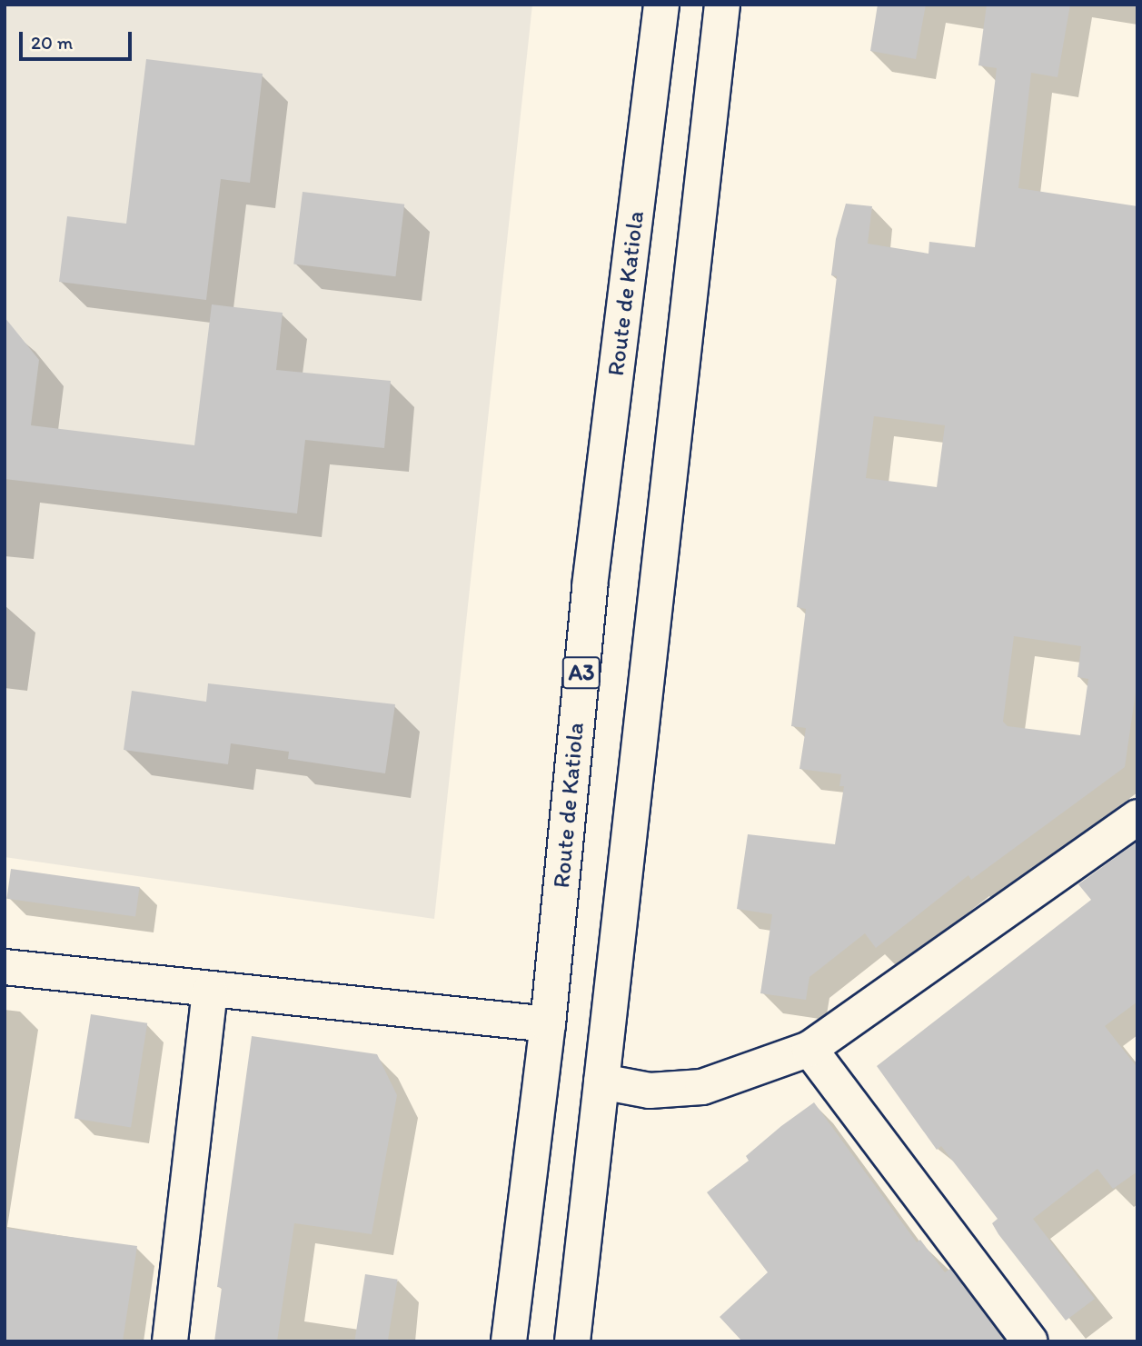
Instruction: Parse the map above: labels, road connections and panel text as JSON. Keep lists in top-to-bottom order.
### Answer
{
  "streets": {
    "main road": ["Route de Katiola", "A3"]
  },
  "scale_bar": "20 m"
}
